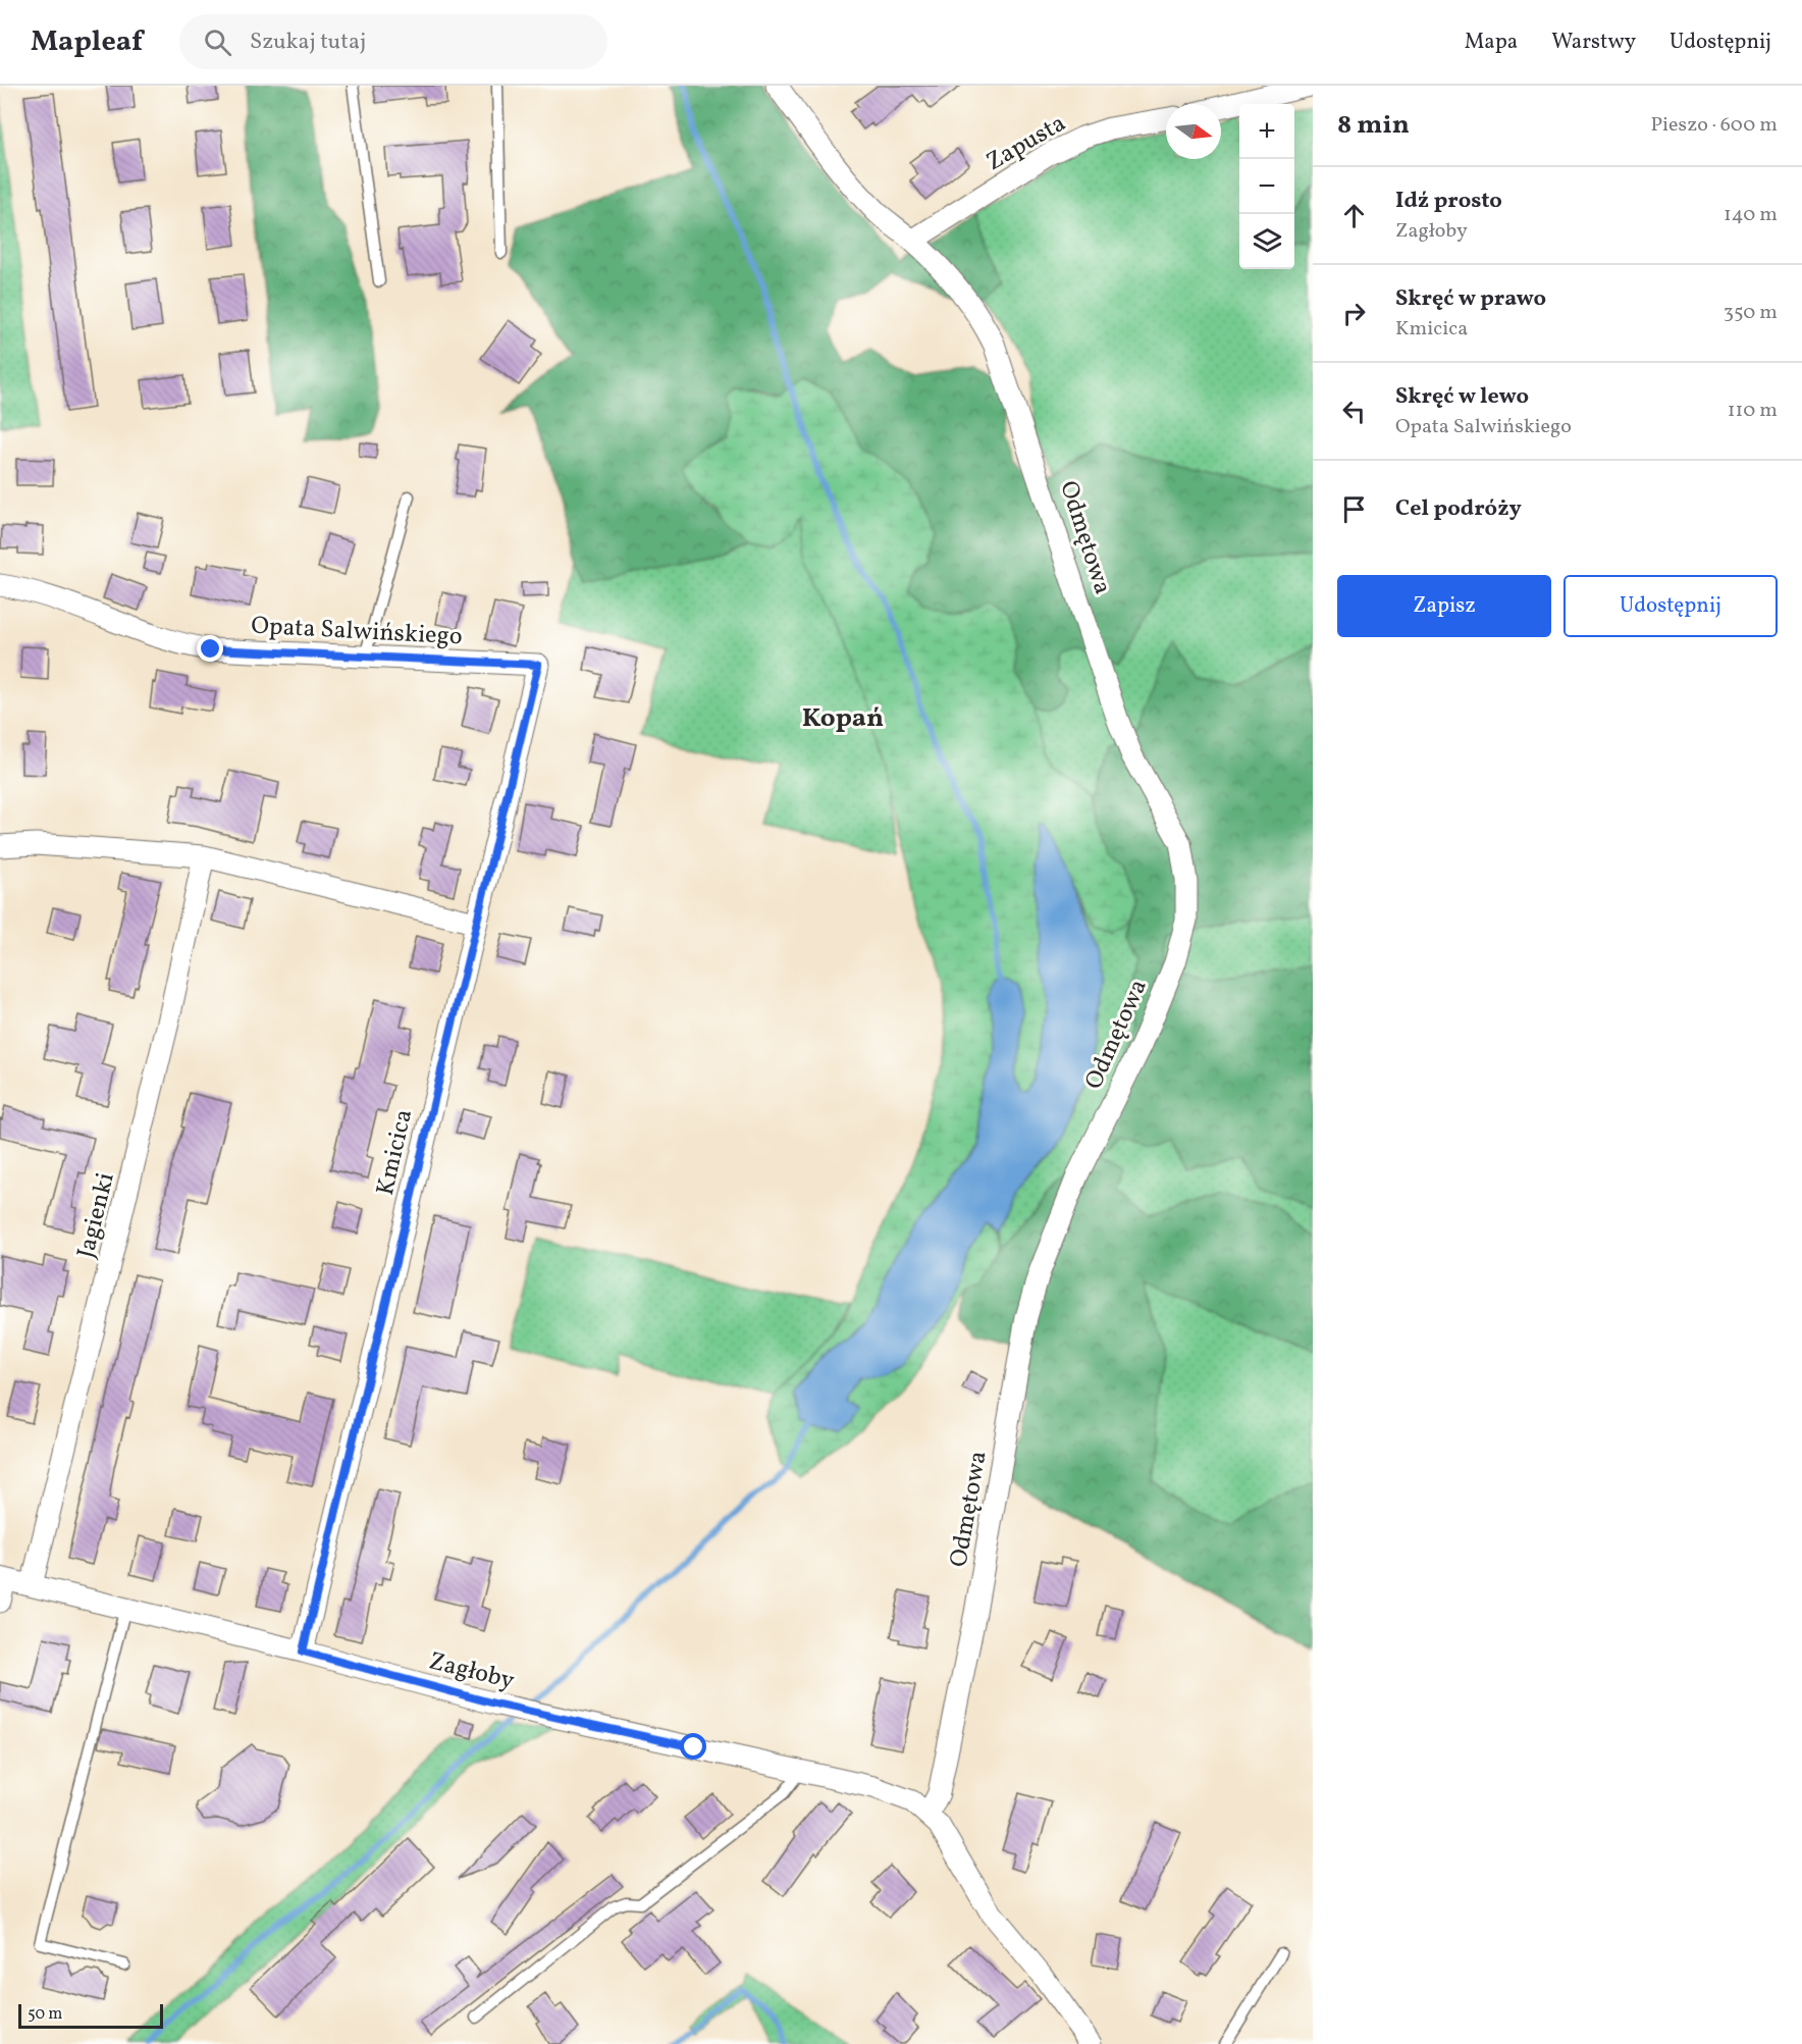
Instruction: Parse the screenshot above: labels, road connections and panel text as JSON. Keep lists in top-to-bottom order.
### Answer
{
  "streets": {
    "street": [
      "Zapusta",
      "Odmętowa",
      "Opata Salwińskiego",
      "Kmicica",
      "Jagienki",
      "Zagłoby"
    ]
  },
  "crossings": [
    ["Zapusta", "Odmętowa"],
    ["Odmętowa", "Zagłoby"],
    ["Opata Salwińskiego", "Kmicica"],
    ["Kmicica", "Zagłoby"],
    ["Jagienki", "Zagłoby"]
  ],
  "districts": ["Kopań"],
  "scale_bar": "50 m",
  "north": "right",
  "page": {
    "header": "Mapleaf",
    "search": "Szukaj tutaj",
    "nav": ["Mapa", "Warstwy", "Udostępnij"],
    "heading": ["8 min", "Pieszo · 600 m"],
    "map_buttons": ["+", "−"],
    "list": [
      ["Idź prosto", "Zagłoby", "140 m"],
      ["Skręć w prawo", "Kmicica", "350 m"],
      ["Skręć w lewo", "Opata Salwińskiego", "110 m"],
      "Cel podróży"
    ],
    "buttons": ["Zapisz", "Udostępnij"],
    "scale": "50 m"
  }
}
